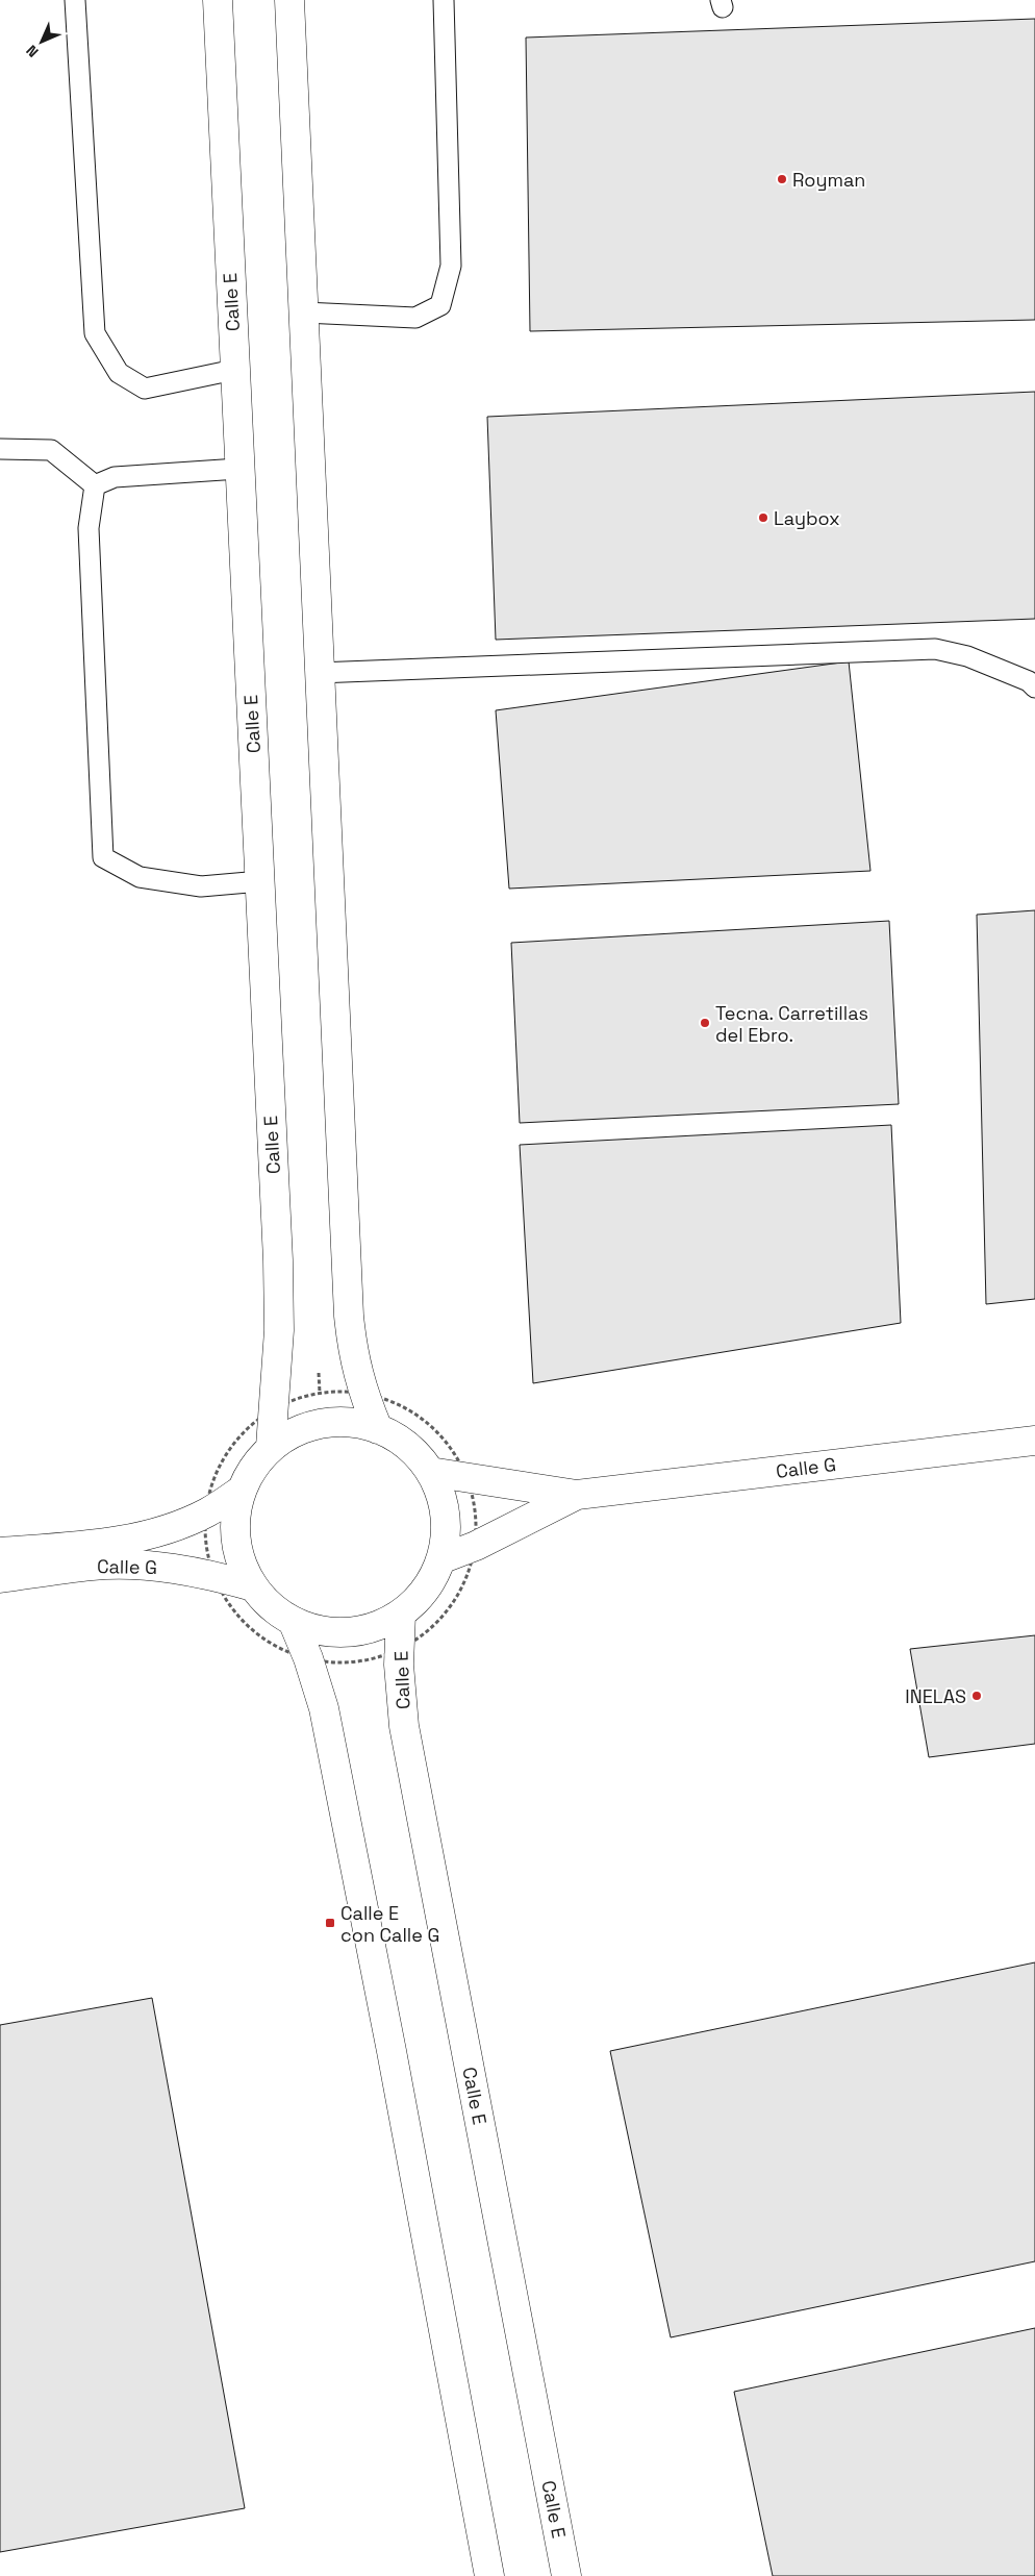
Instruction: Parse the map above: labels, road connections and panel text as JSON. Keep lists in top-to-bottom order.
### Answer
{
  "streets": {
    "street": ["Calle E", "Calle G"]
  },
  "places": {
    "other": [
      "Royman",
      "Laybox",
      "Tecna. Carretillas del Ebro.",
      "INELAS"
    ],
    "transit": ["Calle E con Calle G"]
  },
  "north": "bottom left"
}
